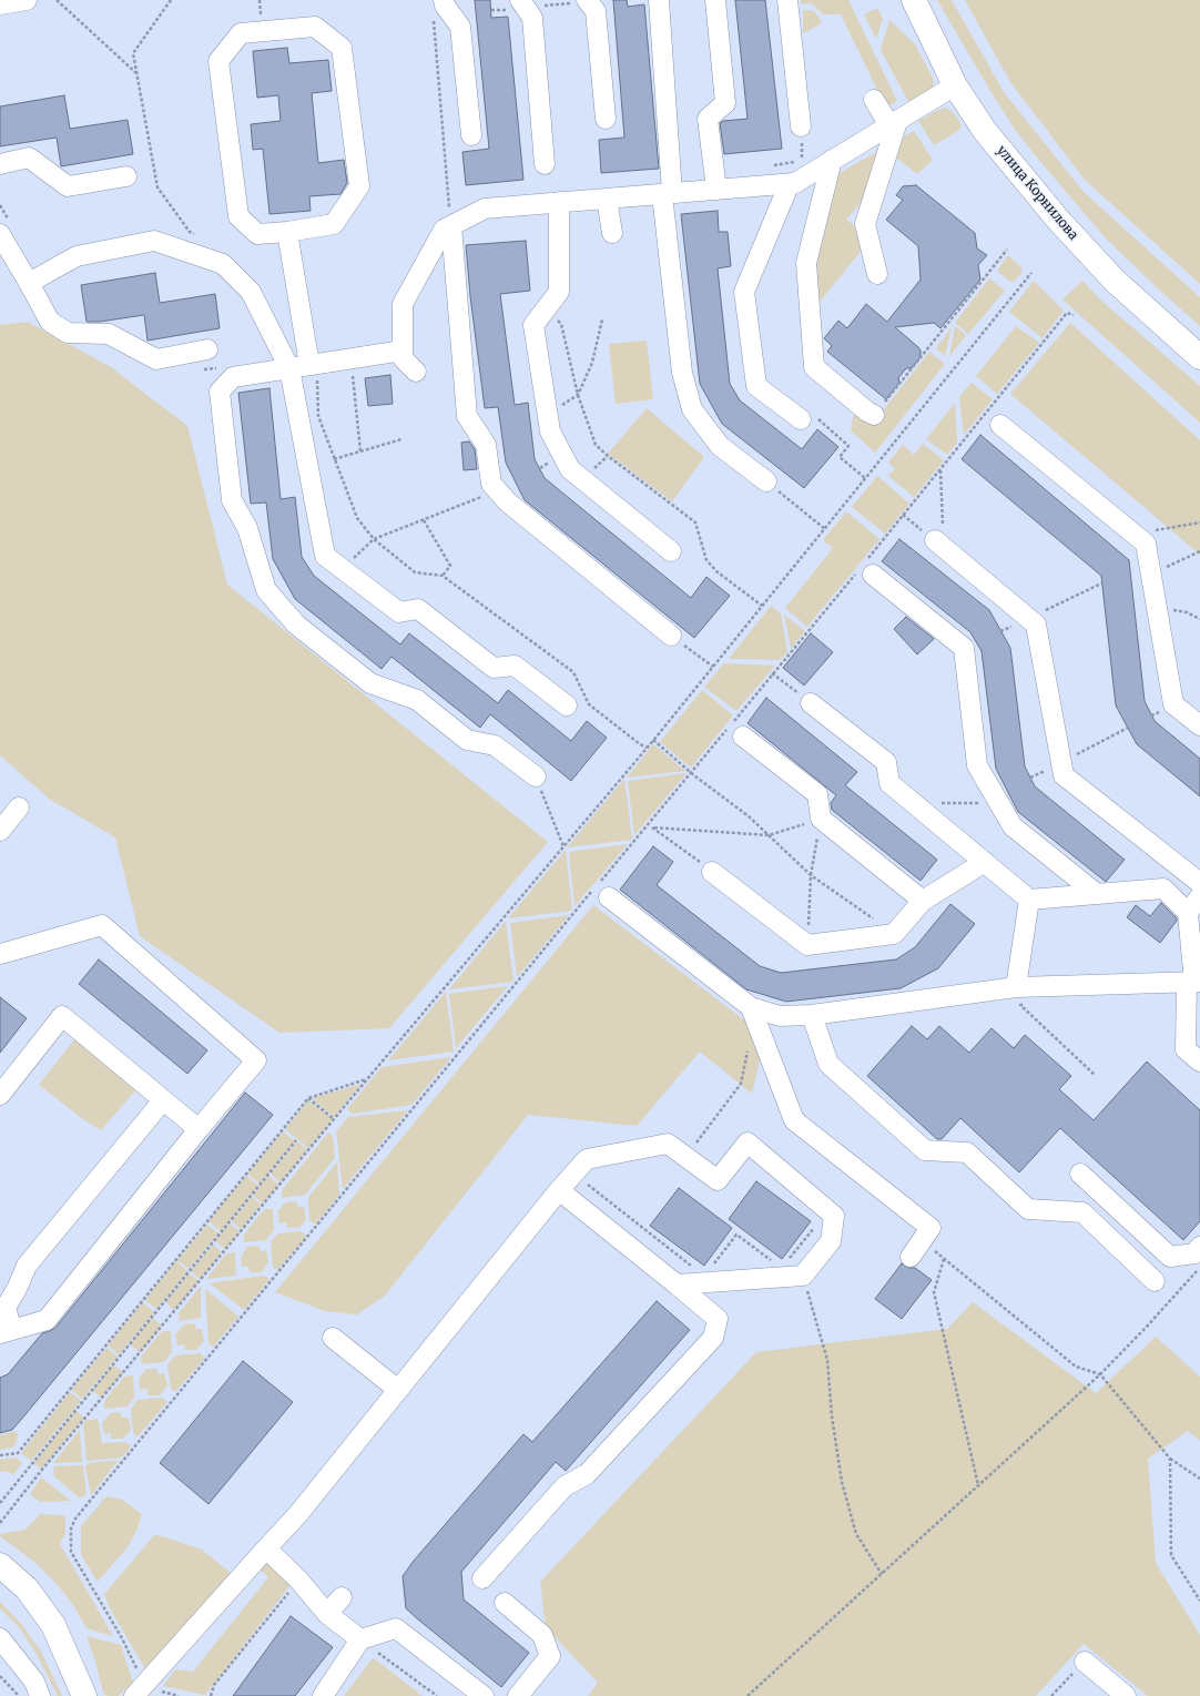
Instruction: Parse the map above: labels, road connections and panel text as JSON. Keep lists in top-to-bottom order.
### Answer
{
  "streets": {
    "main road": ["улица Корнилова"]
  }
}
